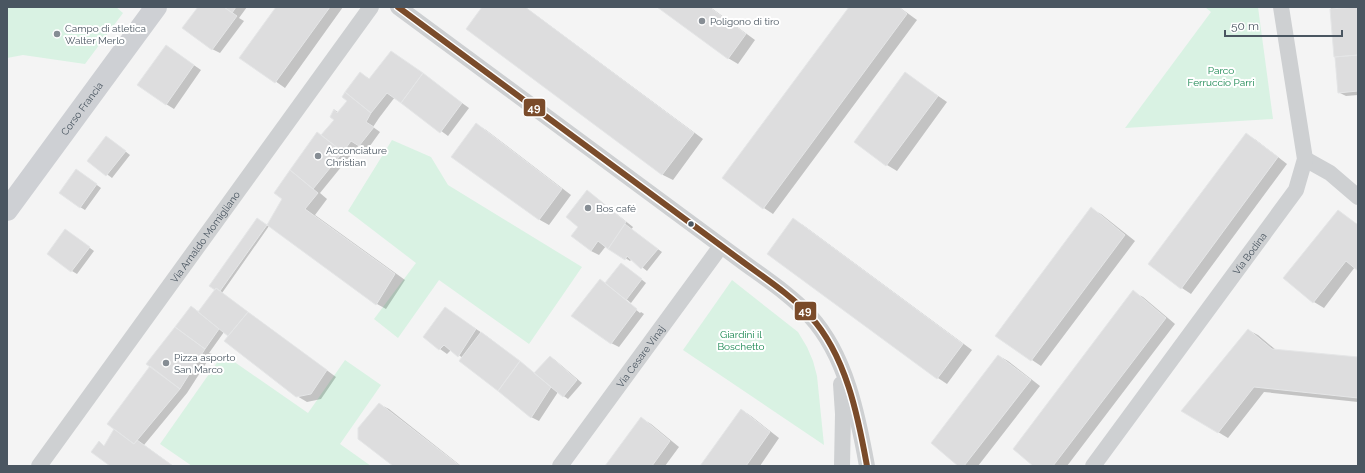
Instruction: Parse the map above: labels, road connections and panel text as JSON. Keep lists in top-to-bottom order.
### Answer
{
  "streets": {
    "main road": ["Corso Francia"],
    "street": ["Via Arnaldo Momigliano", "Via Bodina", "Via Cesare Vinaj"]
  },
  "parks": ["Parco Ferruccio Parri", "Giardini il Boschetto"],
  "places": [
    "Poligono di tiro",
    "Campo di atletica Walter Merlo",
    "Acconciature Christian",
    "Bos café",
    "Pizza asporto San Marco"
  ],
  "lines": ["transit line 49"],
  "scale_bar": "50 m"
}
